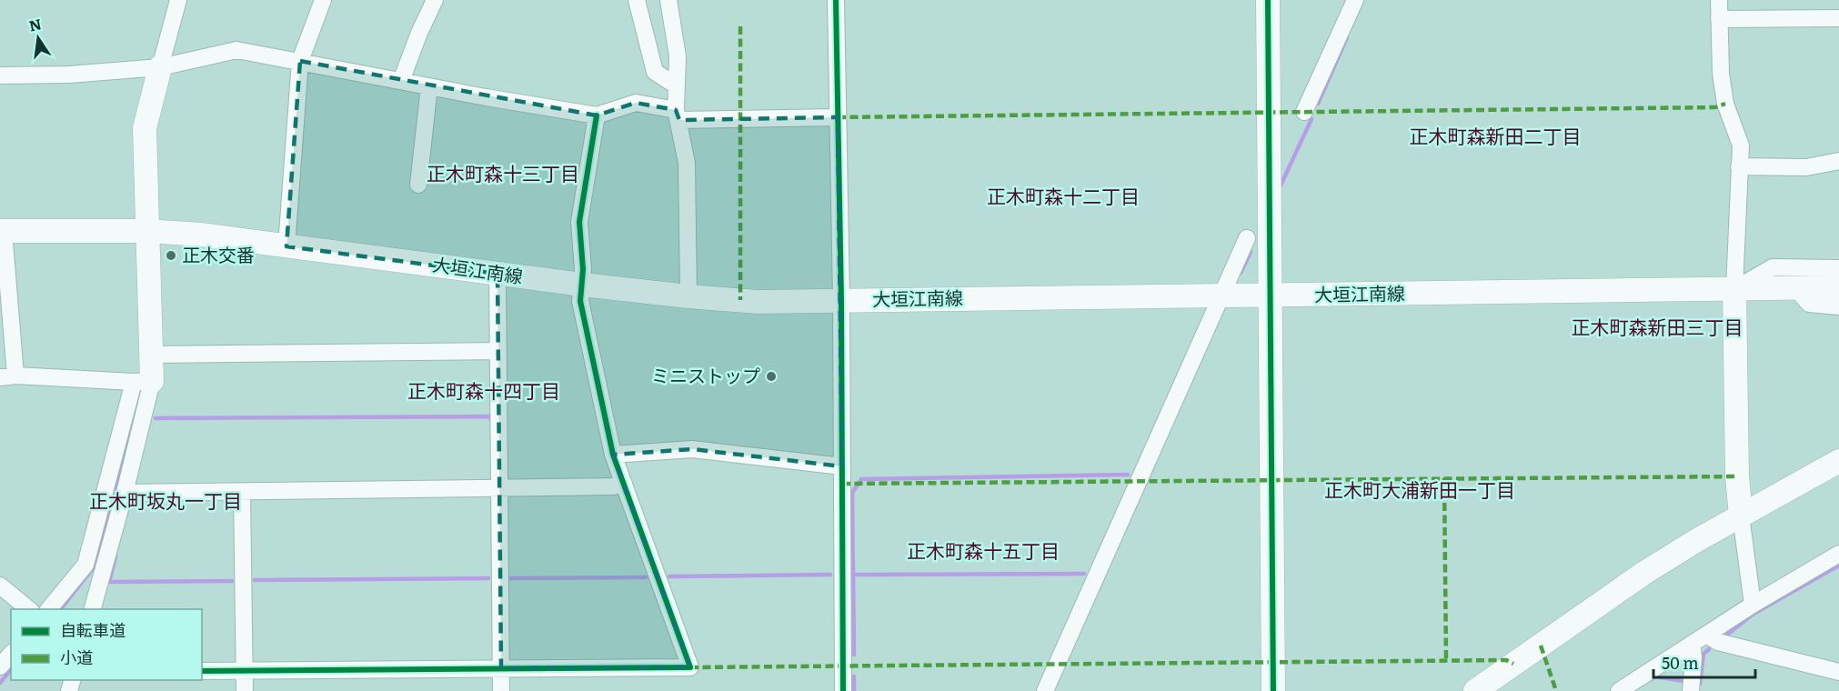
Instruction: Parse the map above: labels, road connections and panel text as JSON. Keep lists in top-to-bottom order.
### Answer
{
  "streets": {
    "main road": ["大垣江南線"]
  },
  "districts": [
    "正木町森新田二丁目",
    "正木町森十三丁目",
    "正木町森十二丁目",
    "正木町森新田三丁目",
    "正木町森十四丁目",
    "正木町大浦新田一丁目",
    "正木町坂丸一丁目",
    "正木町森十五丁目"
  ],
  "places": ["正木交番", "ミニストップ"],
  "legend": ["自転車道", "小道"],
  "scale_bar": "50 m",
  "north": "top"
}
